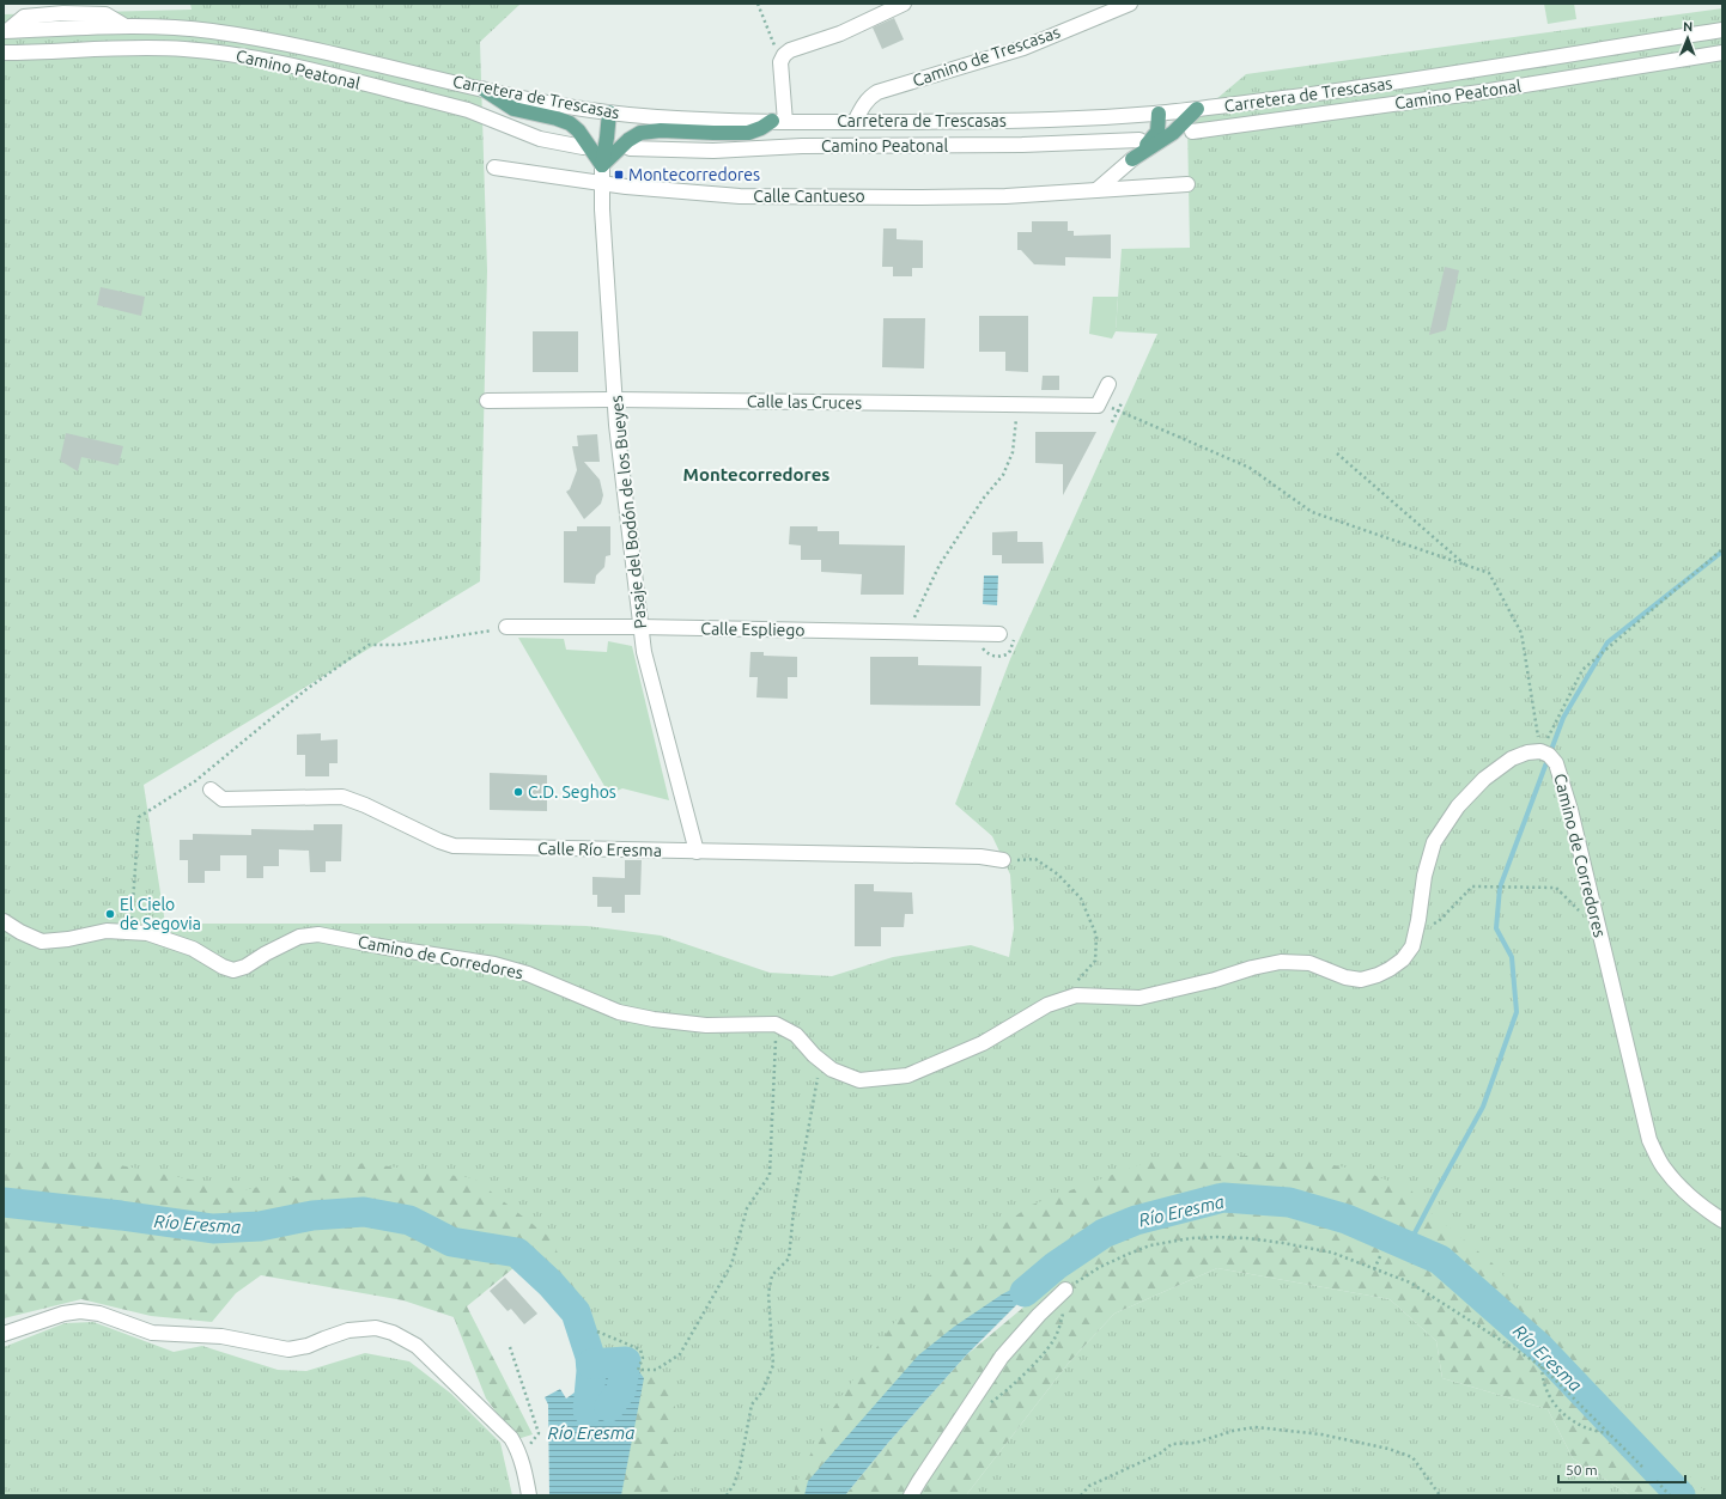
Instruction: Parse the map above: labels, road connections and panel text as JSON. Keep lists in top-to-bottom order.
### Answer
{
  "streets": {
    "street": [
      "Camino de Trescasas",
      "Camino Peatonal",
      "Carretera de Trescasas",
      "Calle Cantueso",
      "Calle las Cruces",
      "Pasaje del Bodón de los Bueyes",
      "Calle Espliego",
      "Calle Río Eresma",
      "Camino de Corredores"
    ]
  },
  "crossings": [
    ["Camino de Trescasas", "Carretera de Trescasas"],
    ["Calle Cantueso", "Pasaje del Bodón de los Bueyes"],
    ["Calle las Cruces", "Pasaje del Bodón de los Bueyes"],
    ["Pasaje del Bodón de los Bueyes", "Calle Espliego"],
    ["Pasaje del Bodón de los Bueyes", "Calle Río Eresma"]
  ],
  "districts": ["Montecorredores"],
  "water": ["Río Eresma"],
  "places": {
    "transit": ["Montecorredores"],
    "other": ["C.D. Seghos", "El Cielo de Segovia"]
  },
  "scale_bar": "50 m",
  "north": "top"
}
